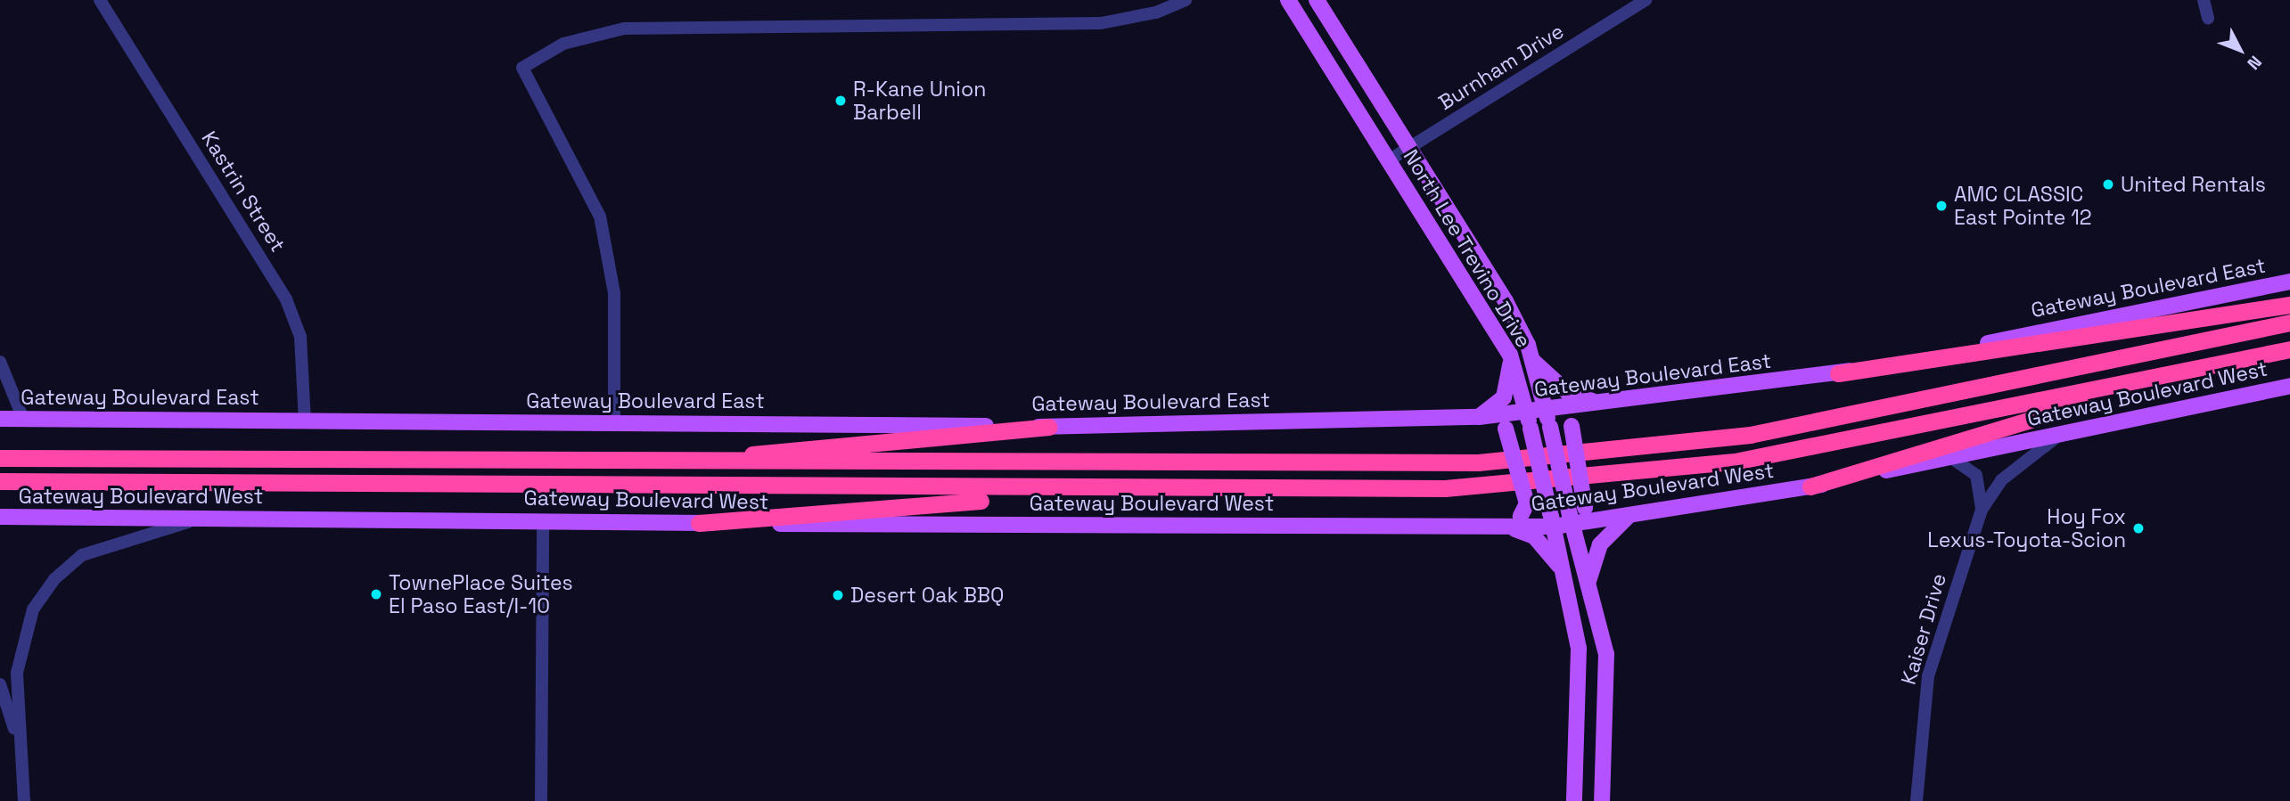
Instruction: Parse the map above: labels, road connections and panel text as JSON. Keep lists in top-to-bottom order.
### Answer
{
  "streets": {
    "main road": ["North Lee Trevino Drive", "Gateway Boulevard East", "Gateway Boulevard West"],
    "street": ["Burnham Drive", "Kastrin Street", "Kaiser Drive"]
  },
  "crossings": [
    ["Burnham Drive", "North Lee Trevino Drive"],
    ["Kastrin Street", "Gateway Boulevard East"],
    ["North Lee Trevino Drive", "Gateway Boulevard East"],
    ["North Lee Trevino Drive", "Gateway Boulevard West"],
    ["Gateway Boulevard West", "Kaiser Drive"]
  ],
  "places": [
    "R-Kane Union Barbell",
    "United Rentals",
    "AMC CLASSIC East Pointe 12",
    "Hoy Fox Lexus-Toyota-Scion",
    "TownePlace Suites El Paso East/I-10",
    "Desert Oak BBQ"
  ],
  "north": "bottom right"
}
